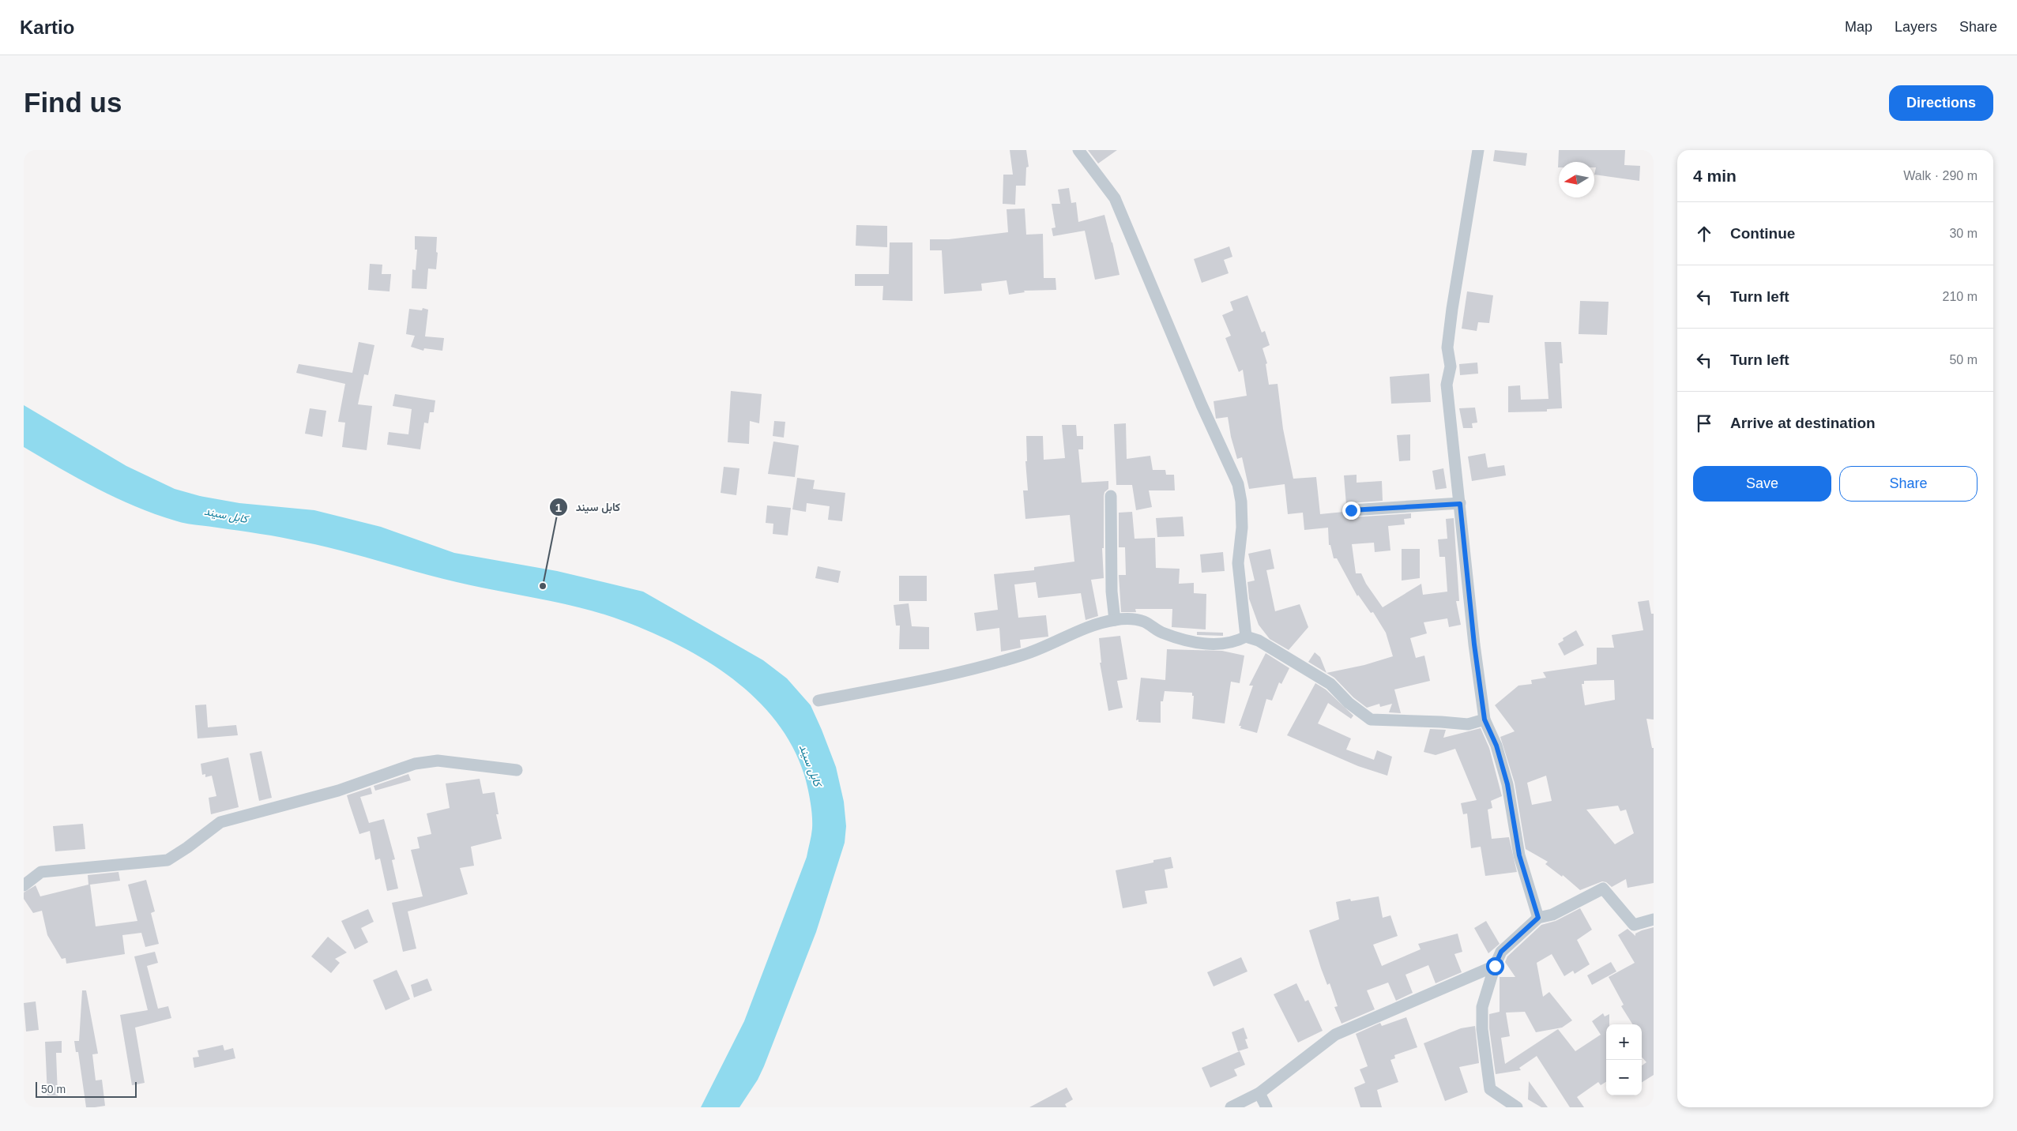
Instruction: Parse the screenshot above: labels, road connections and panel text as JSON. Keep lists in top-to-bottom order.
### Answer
{
  "water": ["کابل سيند"],
  "places": ["کابل سيند"],
  "scale_bar": "50 m",
  "north": "left",
  "page": {
    "header": "Kartio",
    "nav": ["Map", "Layers", "Share"],
    "buttons": [
      "Directions",
      ["Save", "Share"]
    ],
    "title": "Find us",
    "heading": ["4 min", "Walk · 290 m"],
    "list": [
      ["Continue", "30 m"],
      ["Turn left", "210 m"],
      ["Turn left", "50 m"],
      "Arrive at destination"
    ],
    "map_buttons": ["+", "−"],
    "scale": "50 m"
  }
}
